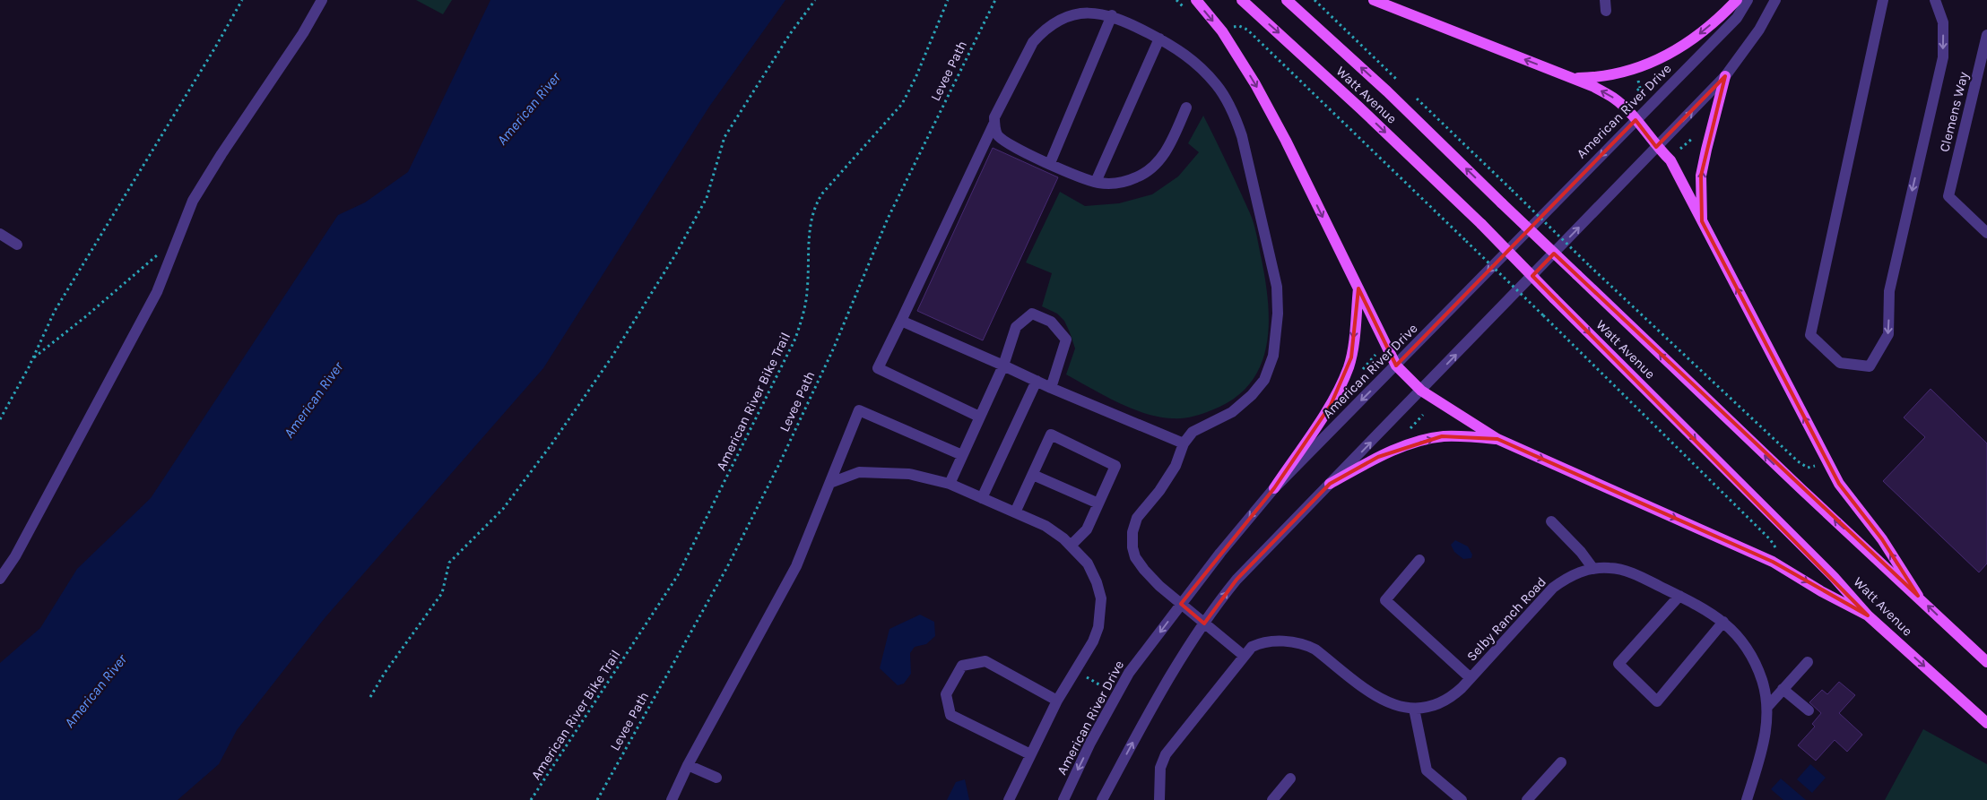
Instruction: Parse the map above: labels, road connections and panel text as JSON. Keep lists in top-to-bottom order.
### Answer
{
  "streets": {
    "main road": ["Watt Avenue"],
    "street": ["American River Drive", "Clemens Way", "Selby Ranch Road"],
    "path": ["Levee Path", "American River Bike Trail"]
  },
  "water": ["American River"]
}
